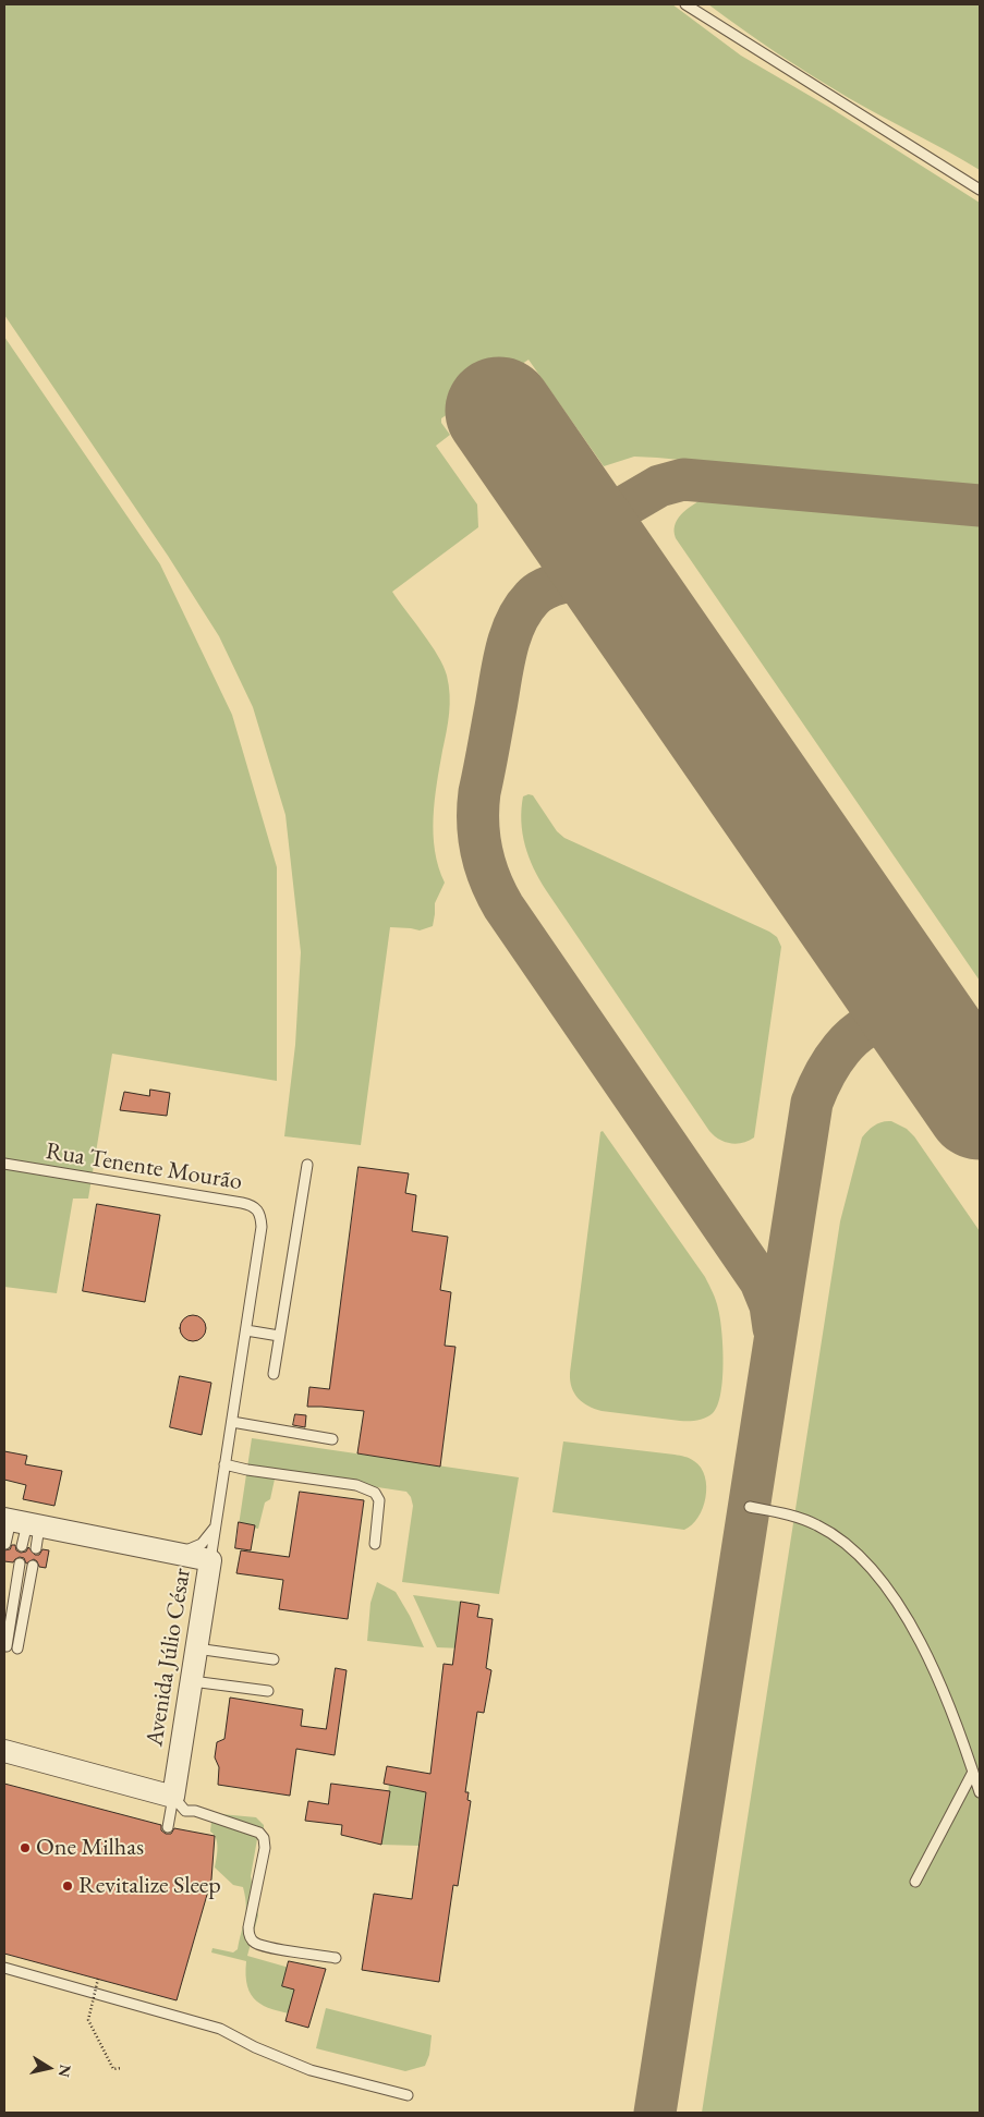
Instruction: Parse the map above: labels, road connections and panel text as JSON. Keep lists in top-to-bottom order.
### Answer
{
  "streets": {
    "street": ["Avenida Júlio César"],
    "lane": ["Rua Tenente Mourão"]
  },
  "places": ["One Milhas", "Revitalize Sleep"],
  "north": "right"
}
